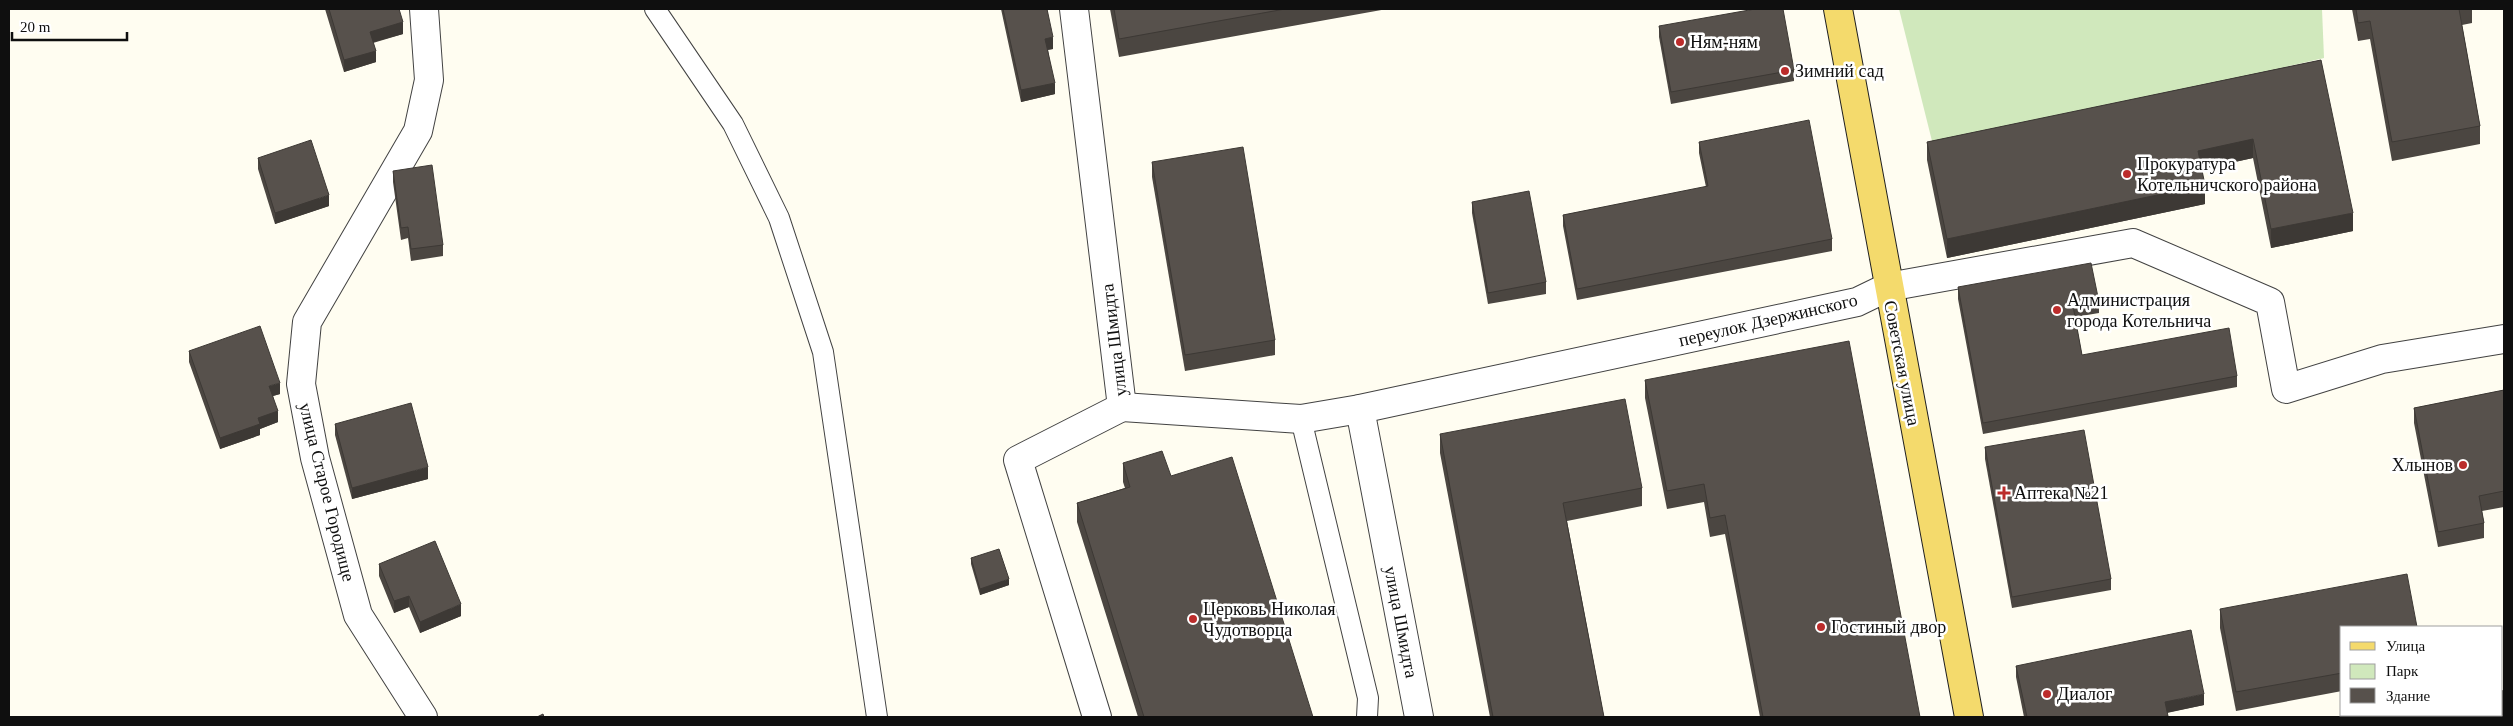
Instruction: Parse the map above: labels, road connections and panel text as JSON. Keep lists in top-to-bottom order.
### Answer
{
  "streets": {
    "main road": ["Советская улица"],
    "street": ["переулок Дзержинского", "улица Шмидта", "улица Старое Городище"]
  },
  "crossings": [
    ["переулок Дзержинского", "улица Шмидта"],
    ["переулок Дзержинского", "Советская улица"]
  ],
  "places": {
    "other": [
      "Ням-ням",
      "Зимний сад",
      "Прокуратура Котельничского района",
      "Администрация города Котельнича",
      "Хлынов",
      "Церковь Николая Чудотворца",
      "Гостиный двор",
      "Диалог"
    ],
    "health": ["Аптека №21"]
  },
  "legend": ["Улица", "Парк", "Здание"],
  "scale_bar": "20 m"
}
